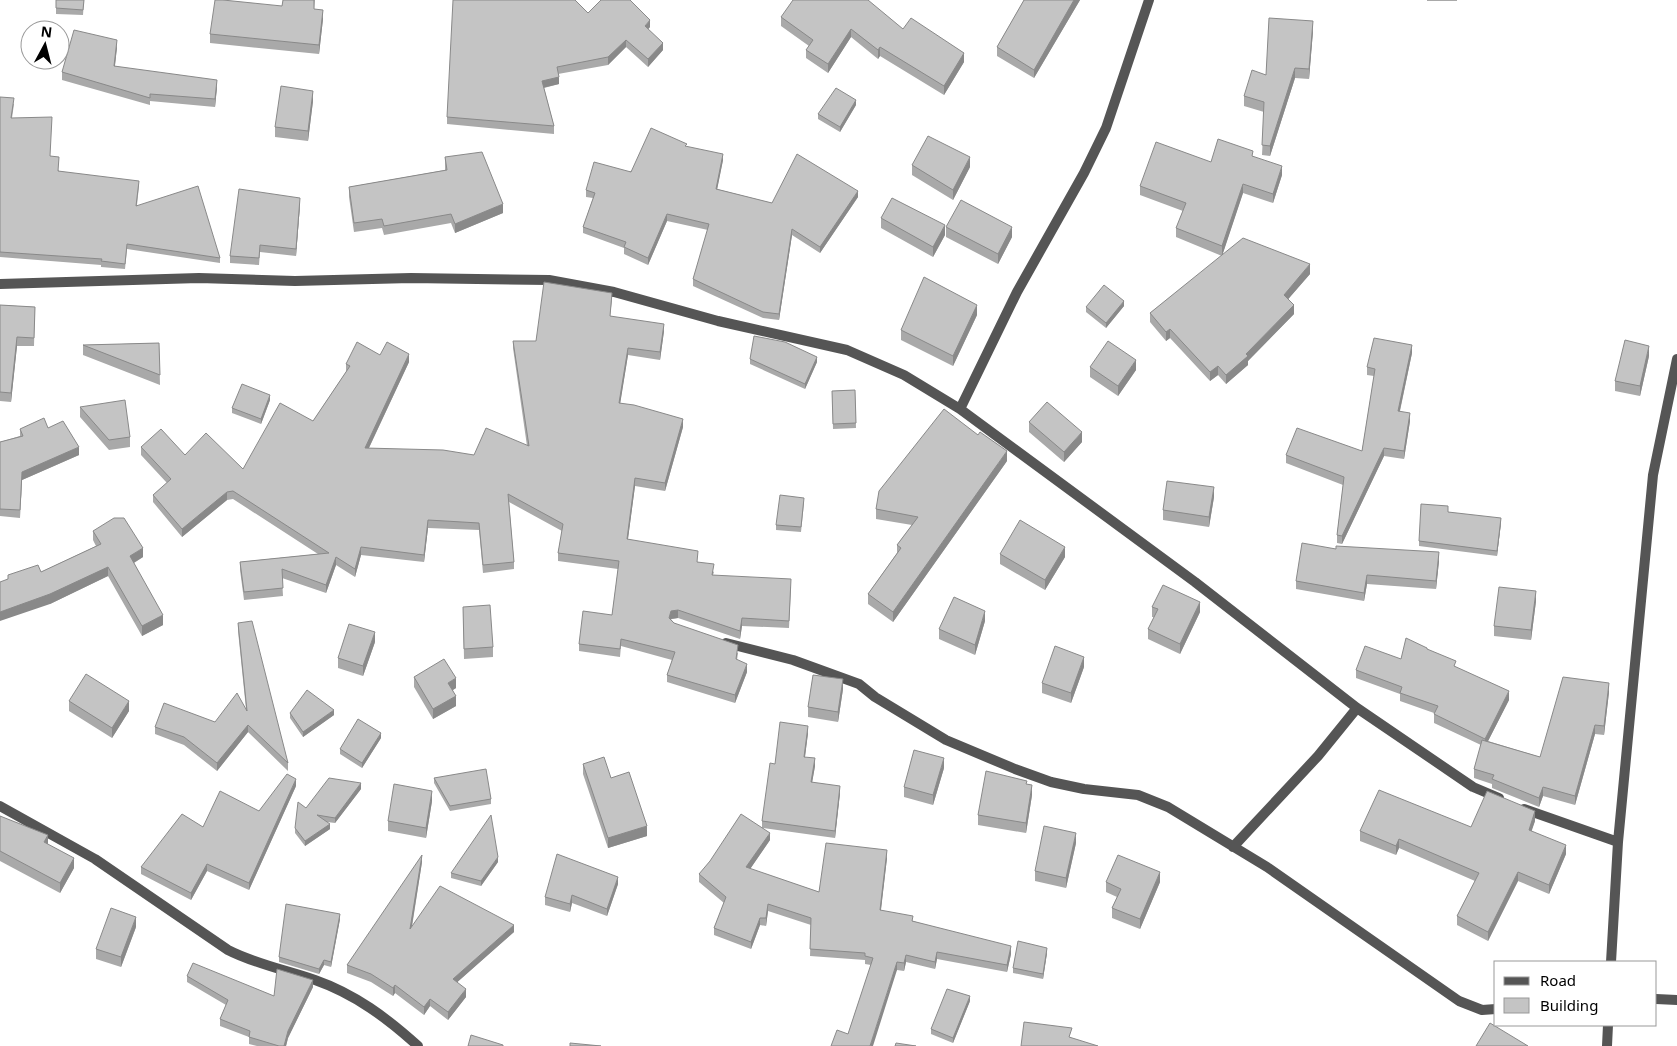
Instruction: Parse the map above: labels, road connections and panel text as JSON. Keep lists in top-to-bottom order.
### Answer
{
  "legend": ["Road", "Building"],
  "north": "top"
}
